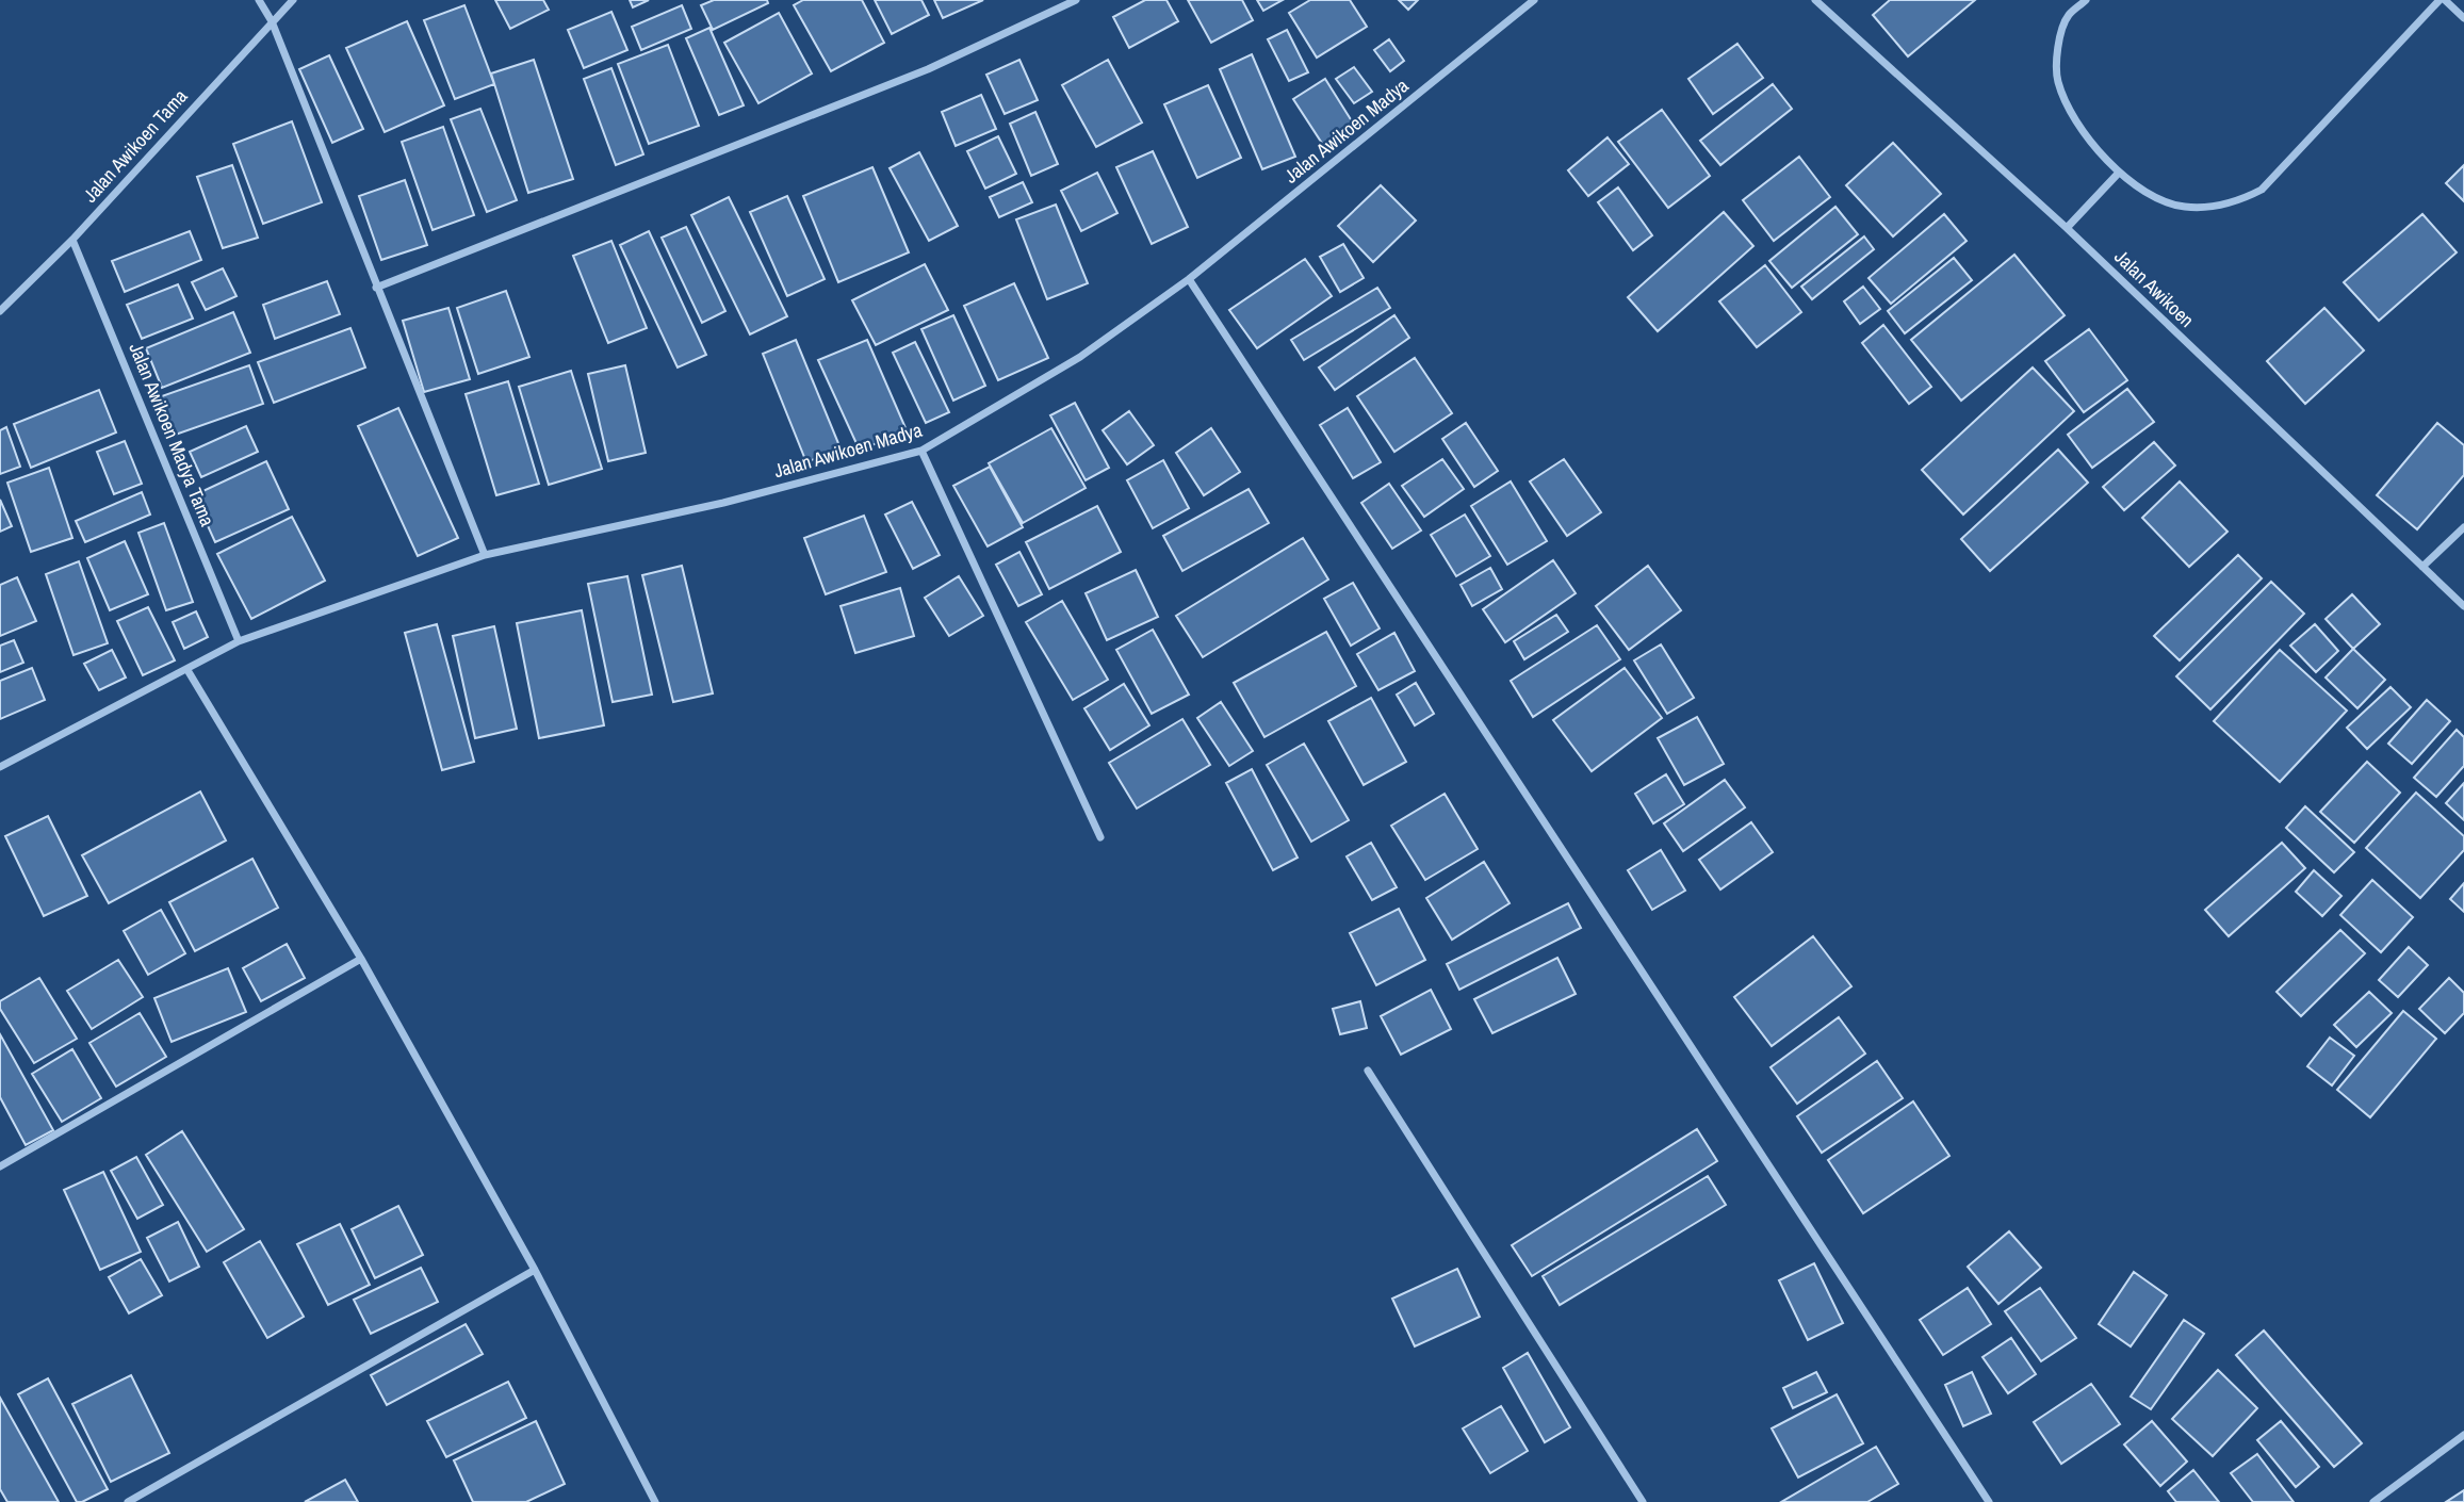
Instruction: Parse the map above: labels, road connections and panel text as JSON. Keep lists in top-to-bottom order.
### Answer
{
  "streets": {
    "street": [
      "Jalan Awikoen Madya",
      "Jalan Awikoen Tama",
      "Jalan Awikoen",
      "Jalan Awikoen Madya Tama"
    ]
  },
  "crossings": [
    ["Jalan Awikoen Madya", "Jalan Awikoen Madya Tama"],
    ["Jalan Awikoen Tama", "Jalan Awikoen Madya Tama"]
  ]
}
